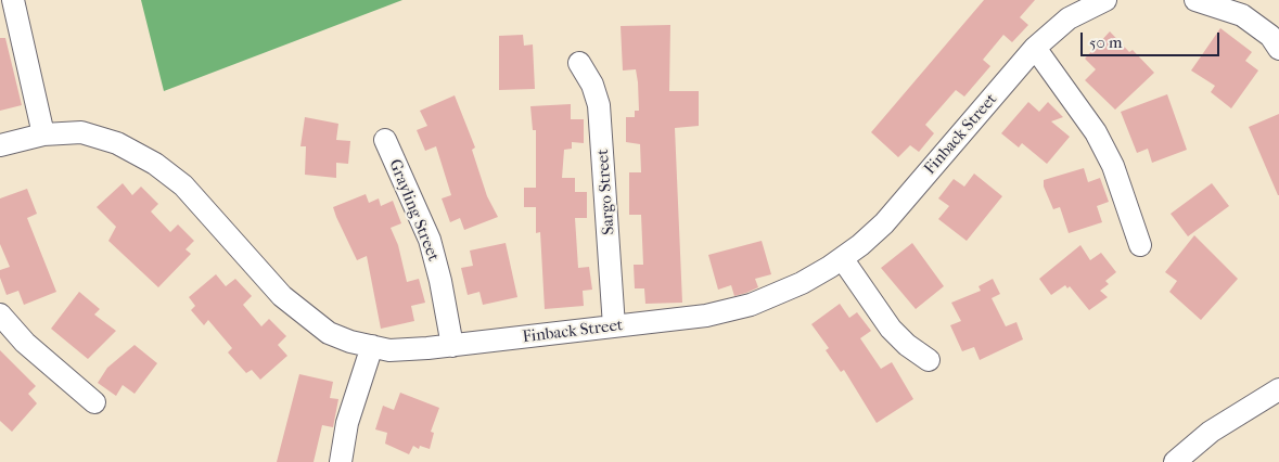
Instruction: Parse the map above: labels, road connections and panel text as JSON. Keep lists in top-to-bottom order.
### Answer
{
  "streets": {
    "street": ["Finback Street", "Sargo Street", "Grayling Street"]
  },
  "crossings": [
    ["Finback Street", "Sargo Street"],
    ["Finback Street", "Grayling Street"]
  ],
  "scale_bar": "50 m"
}
